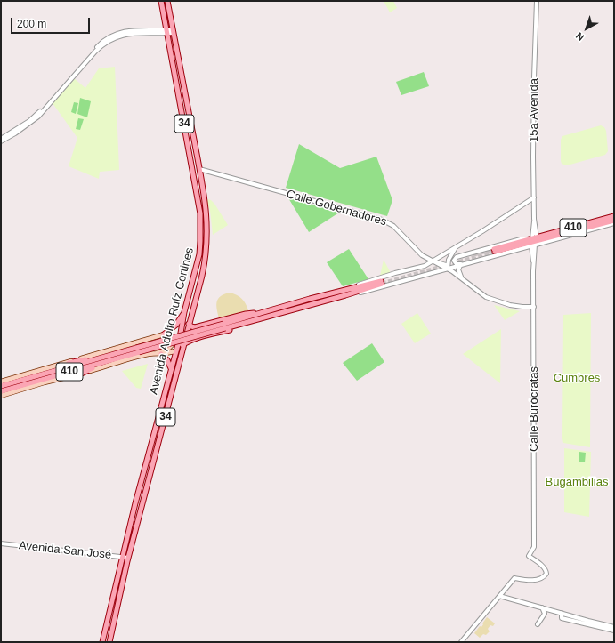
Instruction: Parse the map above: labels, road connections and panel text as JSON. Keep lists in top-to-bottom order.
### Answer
{
  "streets": {
    "main road": ["34", "410", "Avenida Adolfo Ruíz Cortines"],
    "street": [
      "15a Avenida",
      "Calle Gobernadores",
      "Calle Burócratas",
      "Avenida San José"
    ]
  },
  "crossings": [
    ["15a Avenida", "410"],
    ["15a Avenida", "Calle Burócratas"],
    ["Calle Gobernadores", "Avenida Adolfo Ruíz Cortines"],
    ["Calle Gobernadores", "Calle Burócratas"],
    ["410", "Calle Burócratas"],
    ["Avenida Adolfo Ruíz Cortines", "Avenida San José"]
  ],
  "parks": ["Cumbres", "Bugambilias"],
  "scale_bar": "200 m",
  "north": "bottom left"
}
